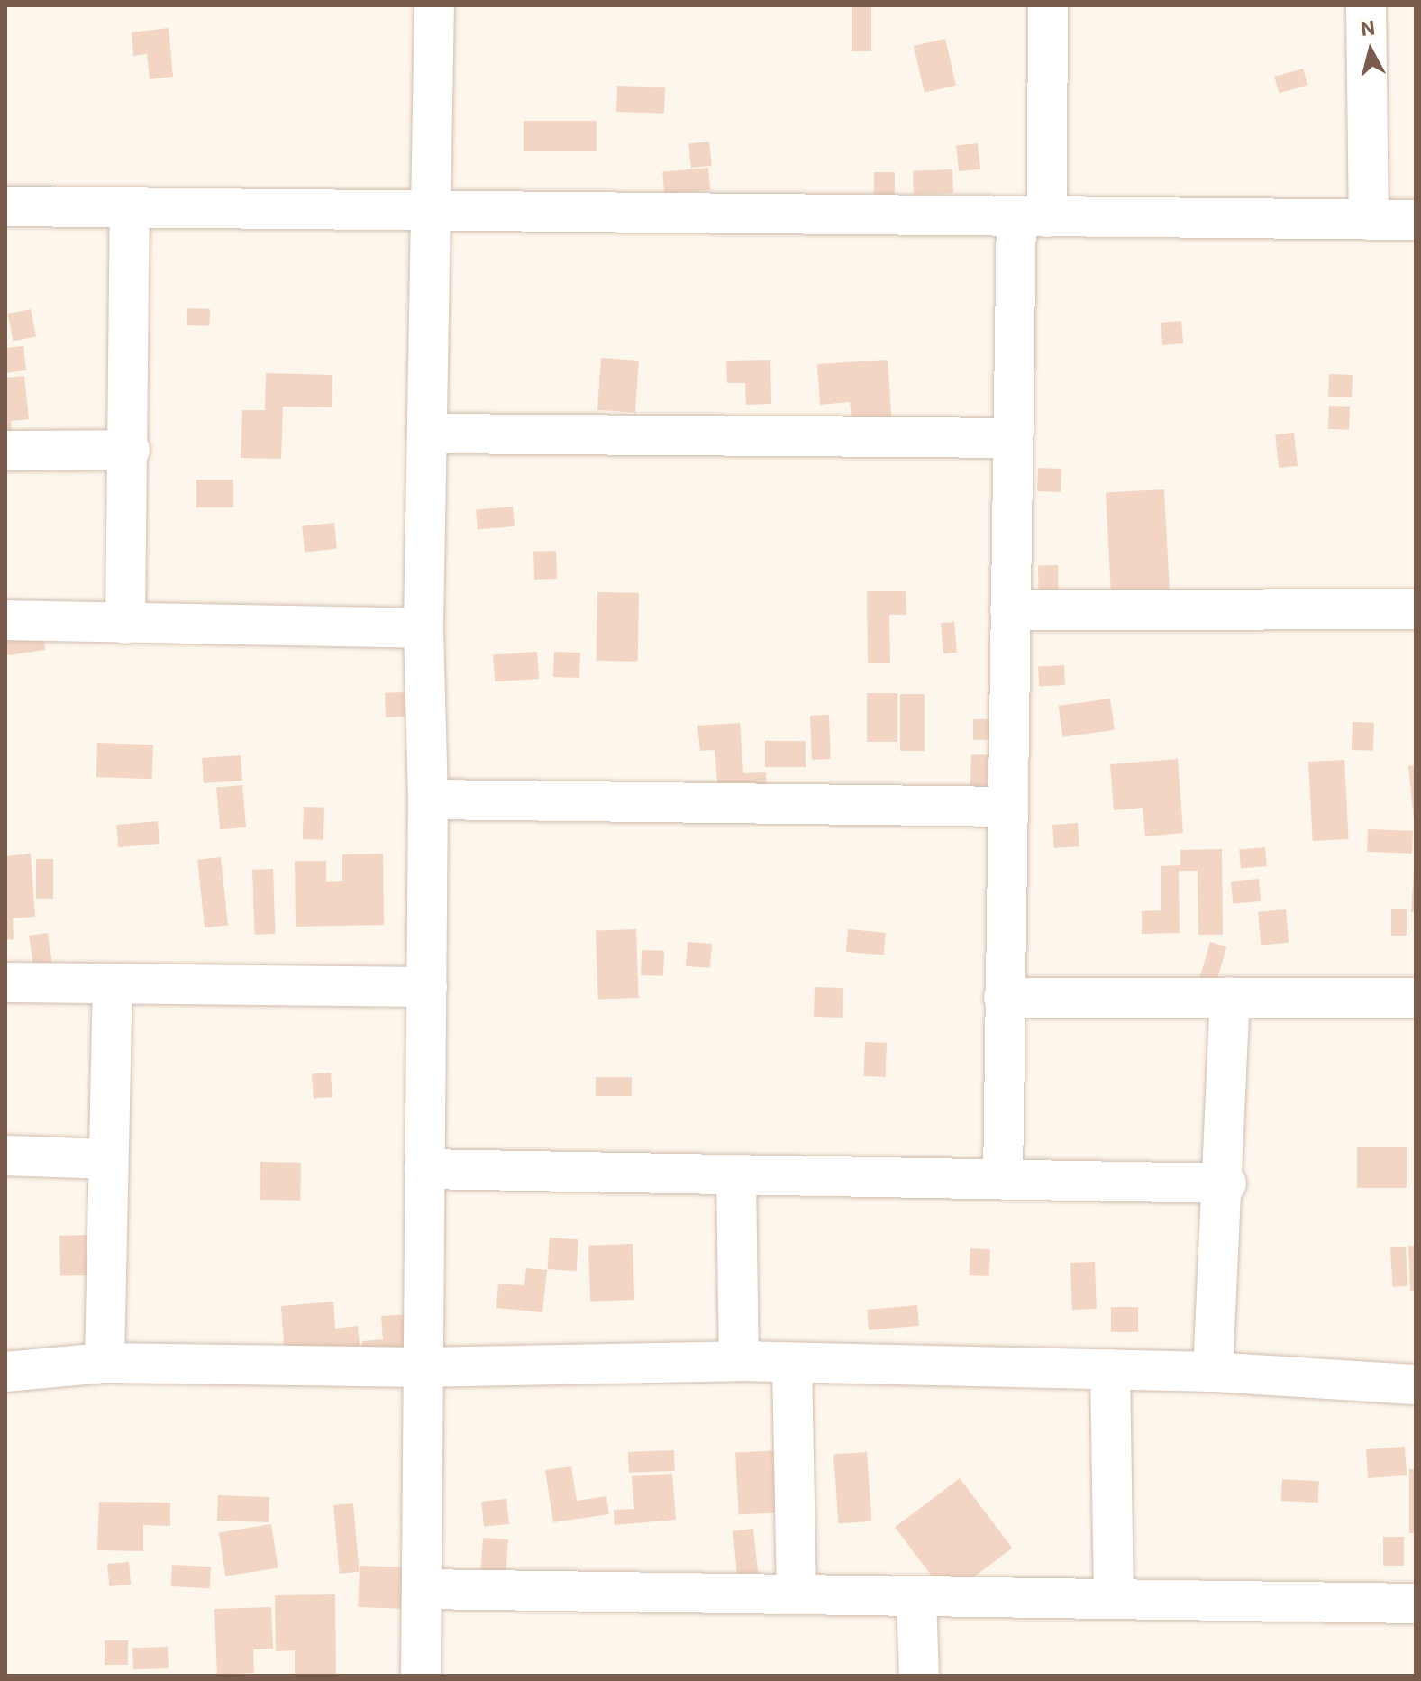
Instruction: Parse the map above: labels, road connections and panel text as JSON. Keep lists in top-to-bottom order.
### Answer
{
  "north": "top"
}
